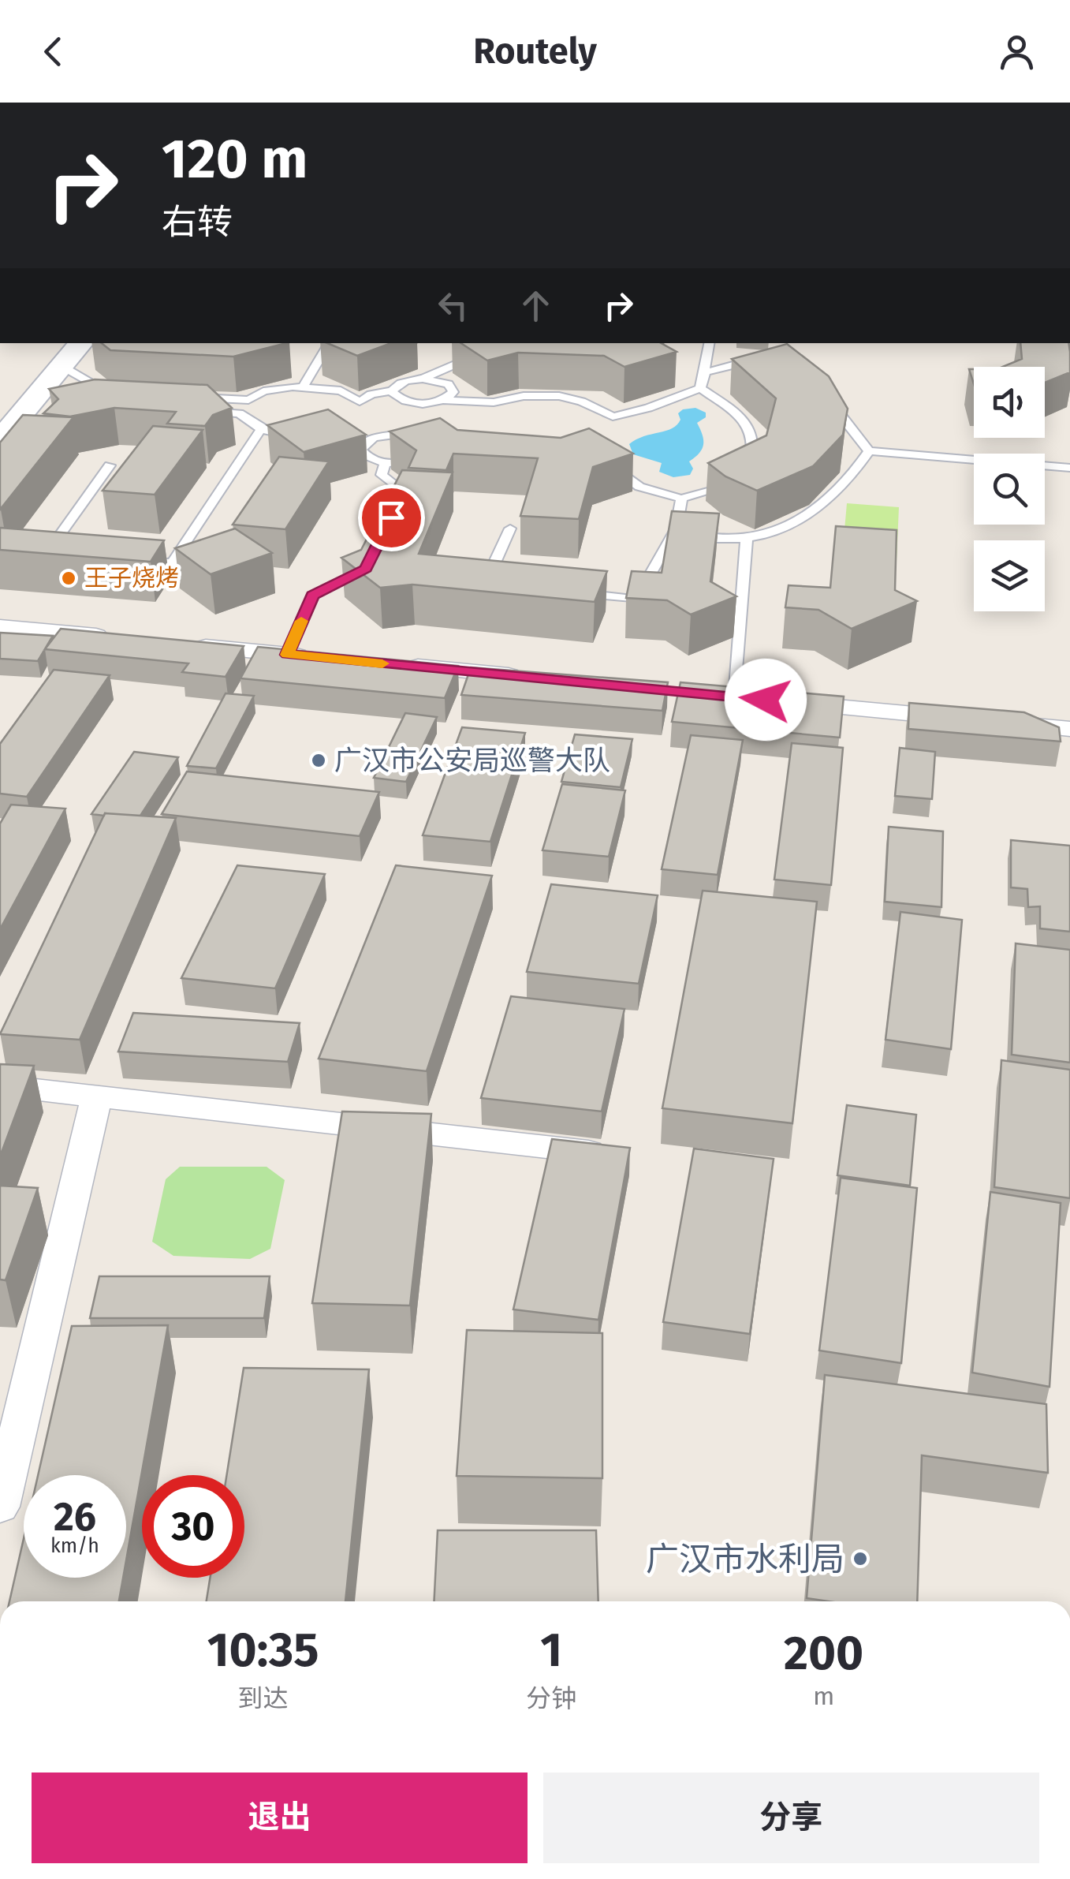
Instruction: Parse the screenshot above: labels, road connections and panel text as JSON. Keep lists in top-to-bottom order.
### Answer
{
  "places": ["王子烧烤", "广汉市公安局巡警大队", "广汉市水利局"],
  "page": {
    "header": "Routely",
    "turn": ["120 m", "右转"],
    "speed": "26 km/h",
    "limit": "30",
    "eta": [
      "10:35",
      "到达",
      "1",
      "分钟",
      "200",
      "m"
    ],
    "buttons": ["退出", "分享"]
  }
}
